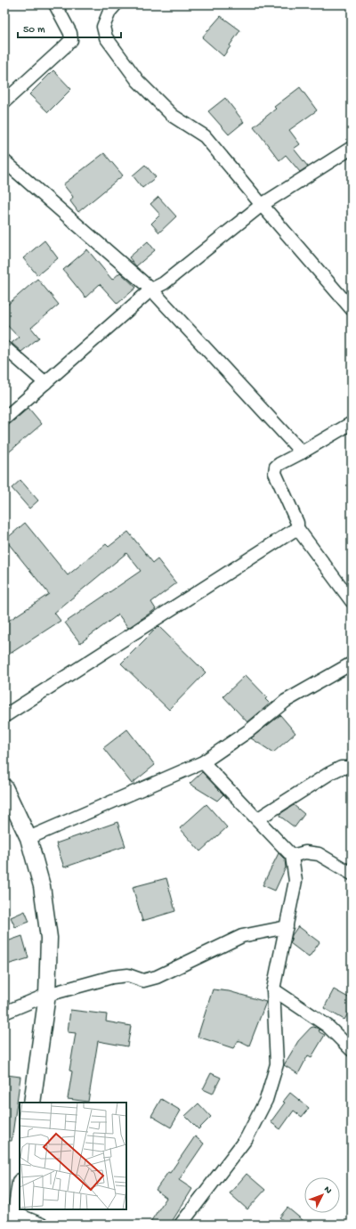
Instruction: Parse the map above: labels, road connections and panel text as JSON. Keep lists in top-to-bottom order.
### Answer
{
  "scale_bar": "50 m",
  "north": "top right"
}
